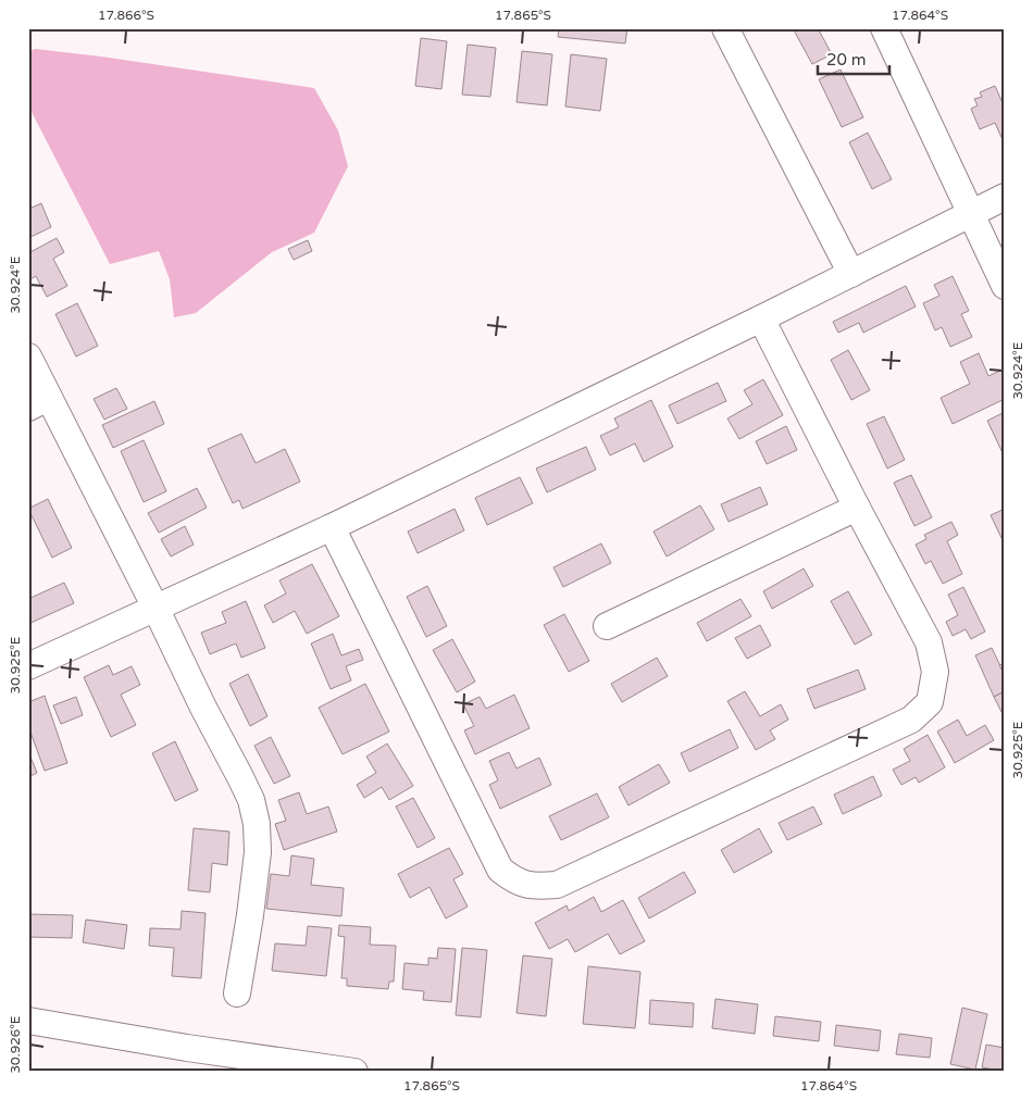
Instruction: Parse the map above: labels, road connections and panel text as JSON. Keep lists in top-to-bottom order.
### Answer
{
  "scale_bar": "20 m",
  "coordinates": [
    "17.866°S",
    "17.865°S",
    "17.864°S",
    "30.924°E",
    "30.925°E",
    "30.926°E"
  ]
}
